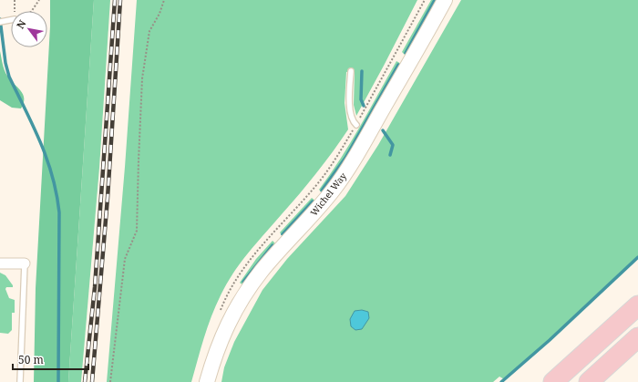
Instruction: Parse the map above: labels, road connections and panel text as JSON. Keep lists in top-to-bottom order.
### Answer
{
  "streets": {
    "street": ["Wichel Way"]
  },
  "scale_bar": "50 m",
  "north": "top left"
}
